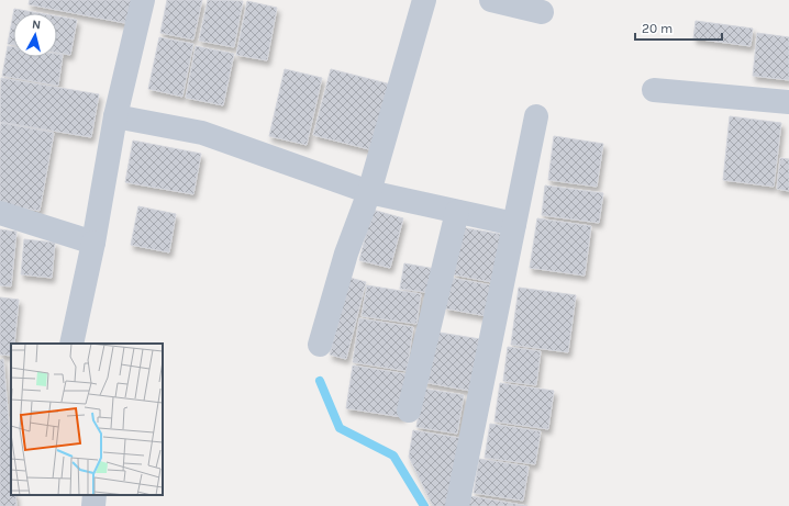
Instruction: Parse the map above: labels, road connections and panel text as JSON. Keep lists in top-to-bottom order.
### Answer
{
  "scale_bar": "20 m",
  "north": "top"
}
